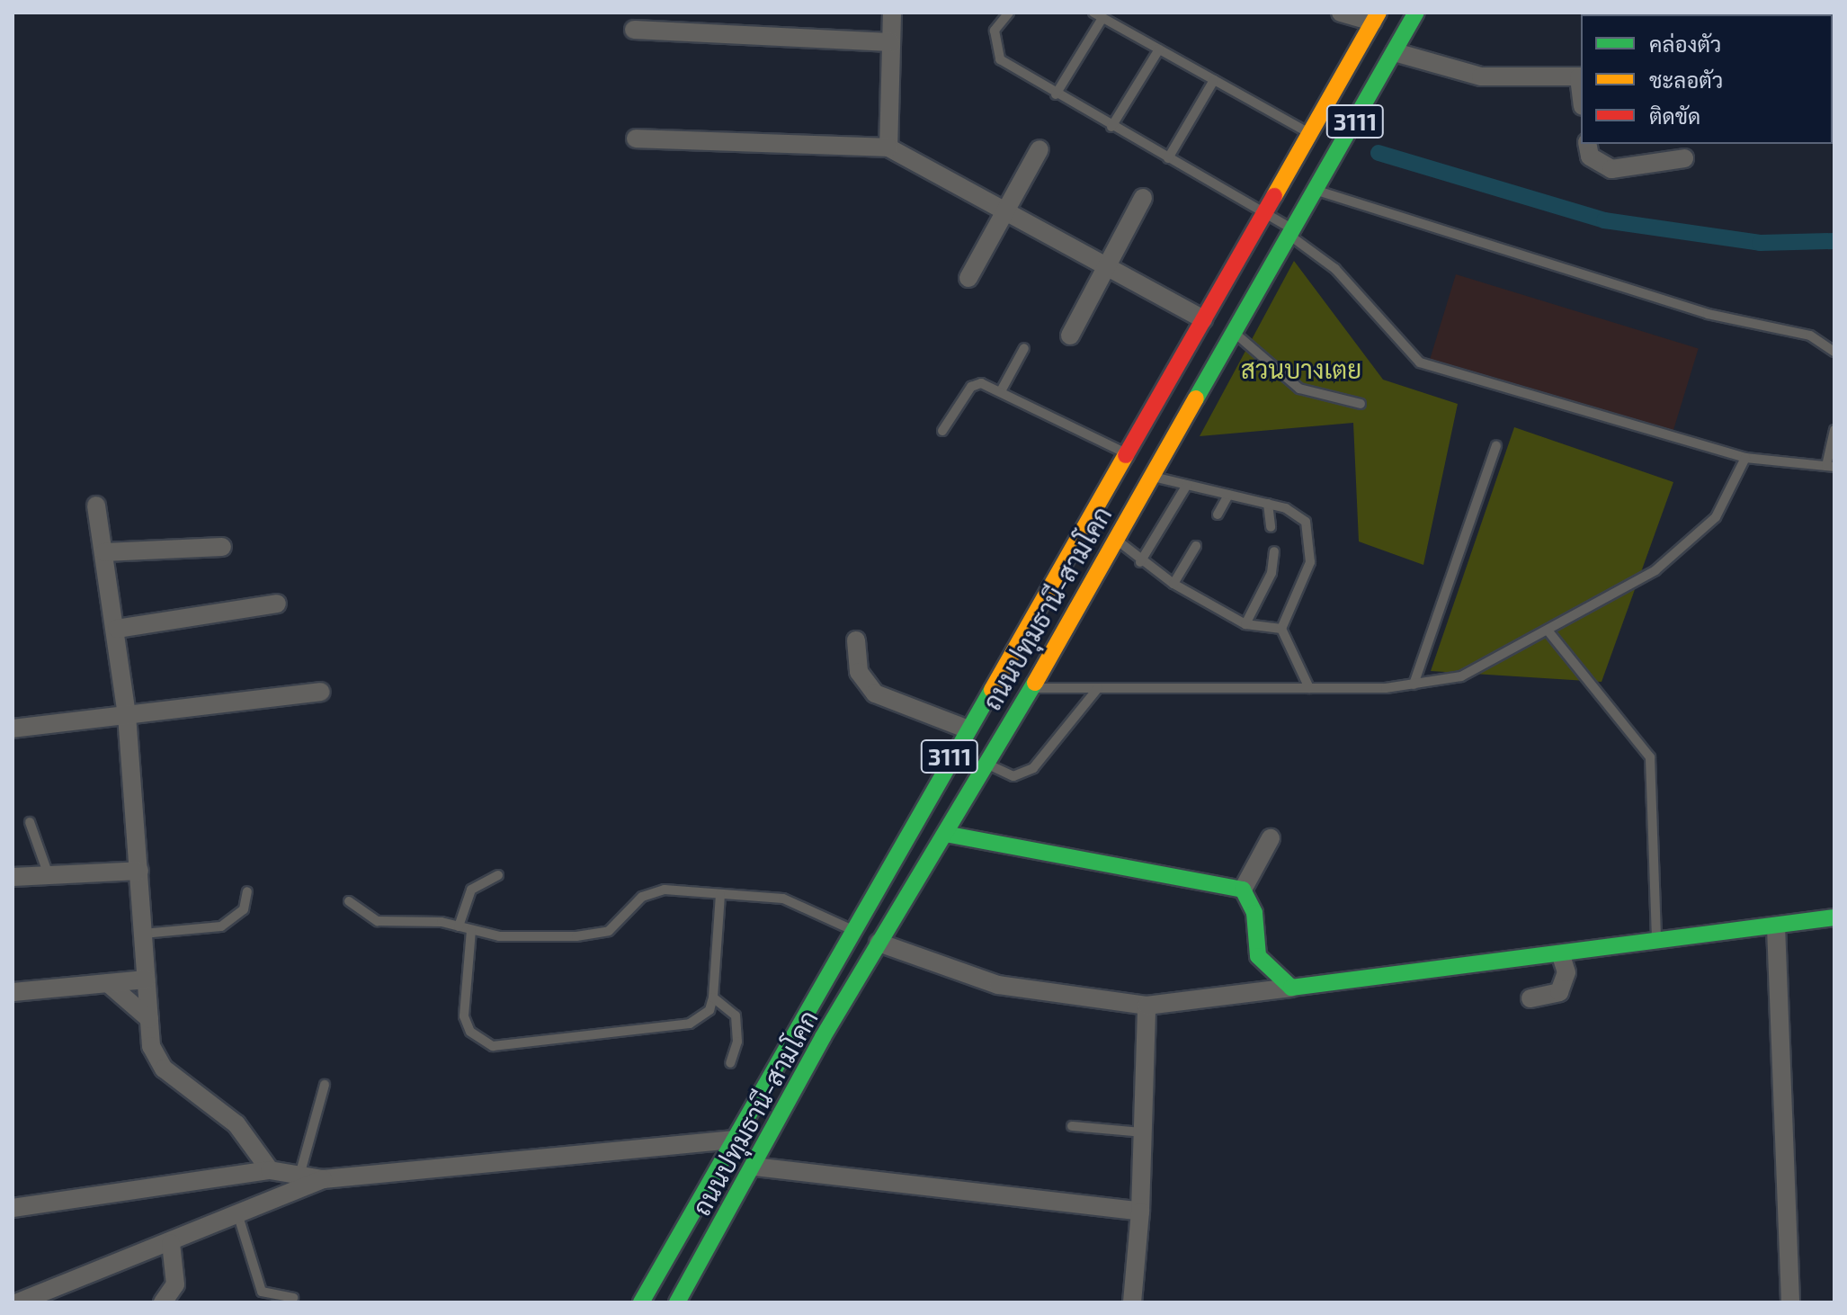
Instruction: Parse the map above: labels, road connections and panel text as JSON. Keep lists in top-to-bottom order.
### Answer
{
  "streets": {
    "main road": ["3111", "ถนนปทุมธานี-สามโคก"]
  },
  "parks": ["สวนบางเตย"],
  "legend": ["คล่องตัว", "ชะลอตัว", "ติดขัด"]
}
